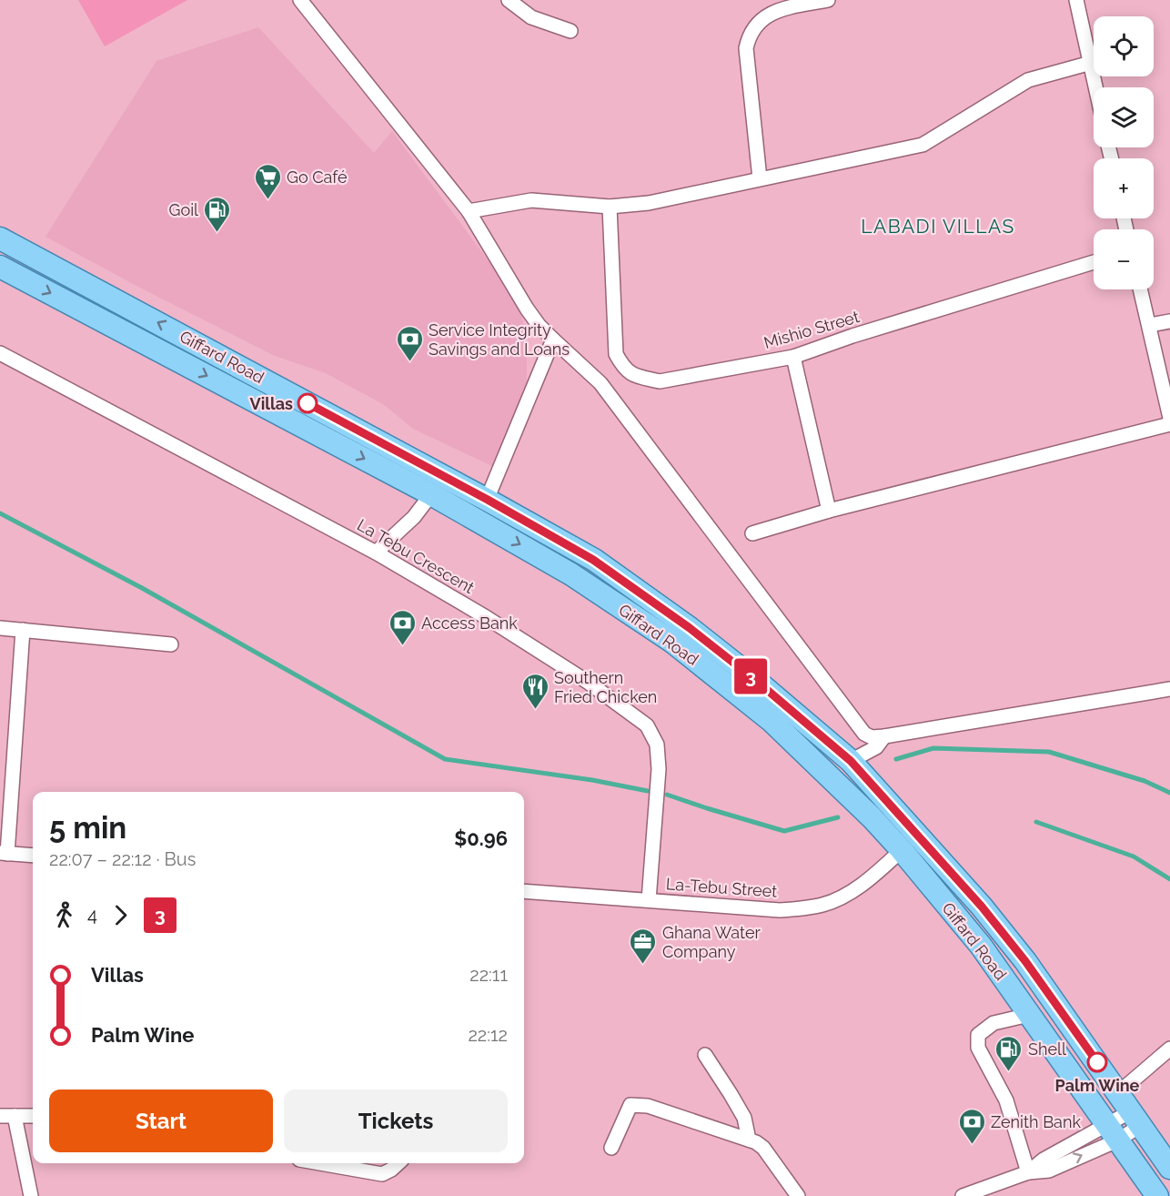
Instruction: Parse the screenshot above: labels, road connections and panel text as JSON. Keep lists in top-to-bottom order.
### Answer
{
  "streets": {
    "main road": ["Giffard Road"],
    "street": ["Mishio Street", "La Tebu Crescent", "La-Tebu Street"]
  },
  "crossings": [
    ["Giffard Road", "La-Tebu Street"],
    ["La Tebu Crescent", "La-Tebu Street"]
  ],
  "districts": ["LABADI VILLAS"],
  "places": {
    "supermarket": ["Go Café"],
    "fuel station": ["Goil", "Shell"],
    "bank": ["Service Integrity Savings and Loans", "Access Bank", "Zenith Bank"],
    "other": ["Villas", "Palm Wine"],
    "restaurant": ["Southern Fried Chicken"],
    "office": ["Ghana Water Company"]
  },
  "lines": ["bus line 3"],
  "page": {
    "on_map": "3",
    "map_buttons": ["+", "−"],
    "heading": ["5 min", "22:07 – 22:12 · Bus", "$0.96"],
    "legs": ["4", "3"],
    "list": [
      {
        "name": "Villas",
        "value": "22:11"
      },
      {
        "name": "Palm Wine",
        "value": "22:12"
      }
    ],
    "buttons": ["Start", "Tickets"]
  }
}
